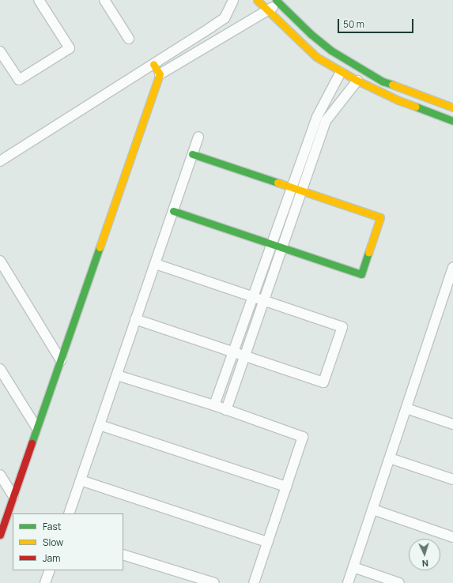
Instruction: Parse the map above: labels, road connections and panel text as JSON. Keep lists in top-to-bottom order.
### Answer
{
  "legend": ["Fast", "Slow", "Jam"],
  "scale_bar": "50 m",
  "north": "bottom"
}
